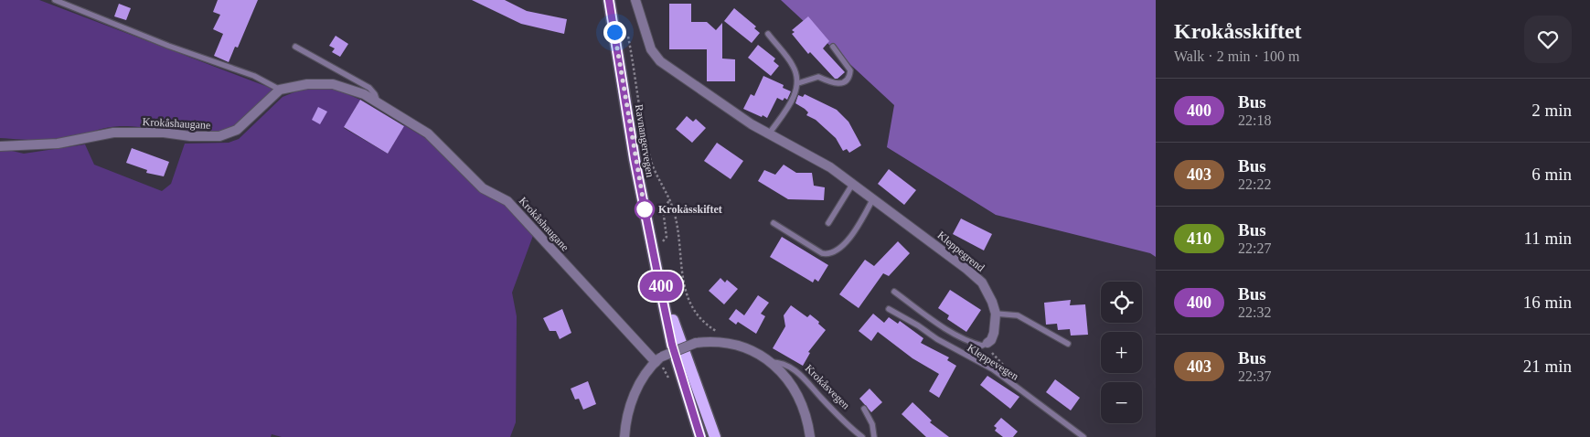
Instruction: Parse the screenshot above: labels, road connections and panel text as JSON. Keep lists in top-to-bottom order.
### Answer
{
  "streets": {
    "main road": ["Ravnangervegen"],
    "street": ["Krokåshaugane", "Kleppegrend", "Krokåsvegen"],
    "lane": ["Kleppevegen"]
  },
  "crossings": [
    ["Krokåshaugane", "Krokåsvegen"]
  ],
  "places": ["Krokåsskiftet"],
  "lines": ["bus line 400"],
  "page": {
    "on_map": "400",
    "heading": ["Krokåsskiftet", "Walk · 2 min · 100 m"],
    "list": [
      {
        "mark": "400",
        "name": "Bus",
        "note": "22:18",
        "value": "2 min"
      },
      {
        "mark": "403",
        "name": "Bus",
        "note": "22:22",
        "value": "6 min"
      },
      {
        "mark": "410",
        "name": "Bus",
        "note": "22:27",
        "value": "11 min"
      },
      {
        "mark": "400",
        "name": "Bus",
        "note": "22:32",
        "value": "16 min"
      },
      {
        "mark": "403",
        "name": "Bus",
        "note": "22:37",
        "value": "21 min"
      }
    ],
    "map_buttons": ["+", "−"]
  }
}
